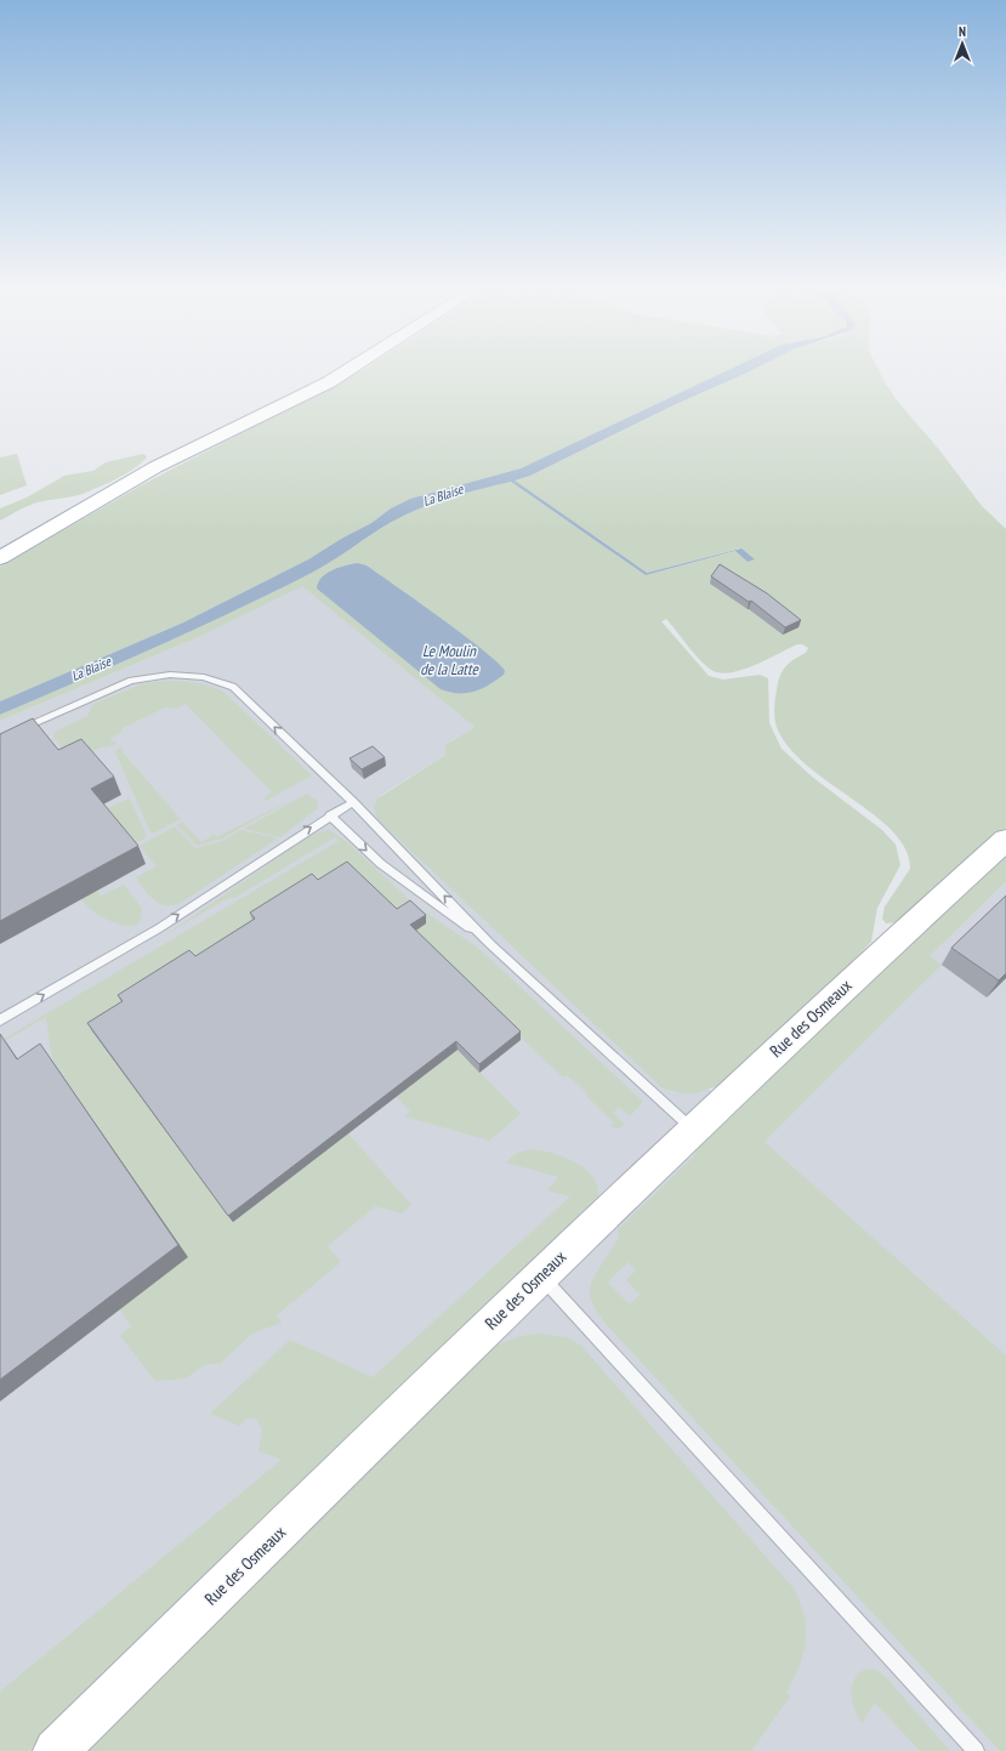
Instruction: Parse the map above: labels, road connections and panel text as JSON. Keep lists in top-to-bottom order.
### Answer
{
  "streets": {
    "main road": ["Rue des Osmeaux"]
  },
  "water": ["La Blaise", "Le Moulin de la Latte"],
  "north": "top"
}
